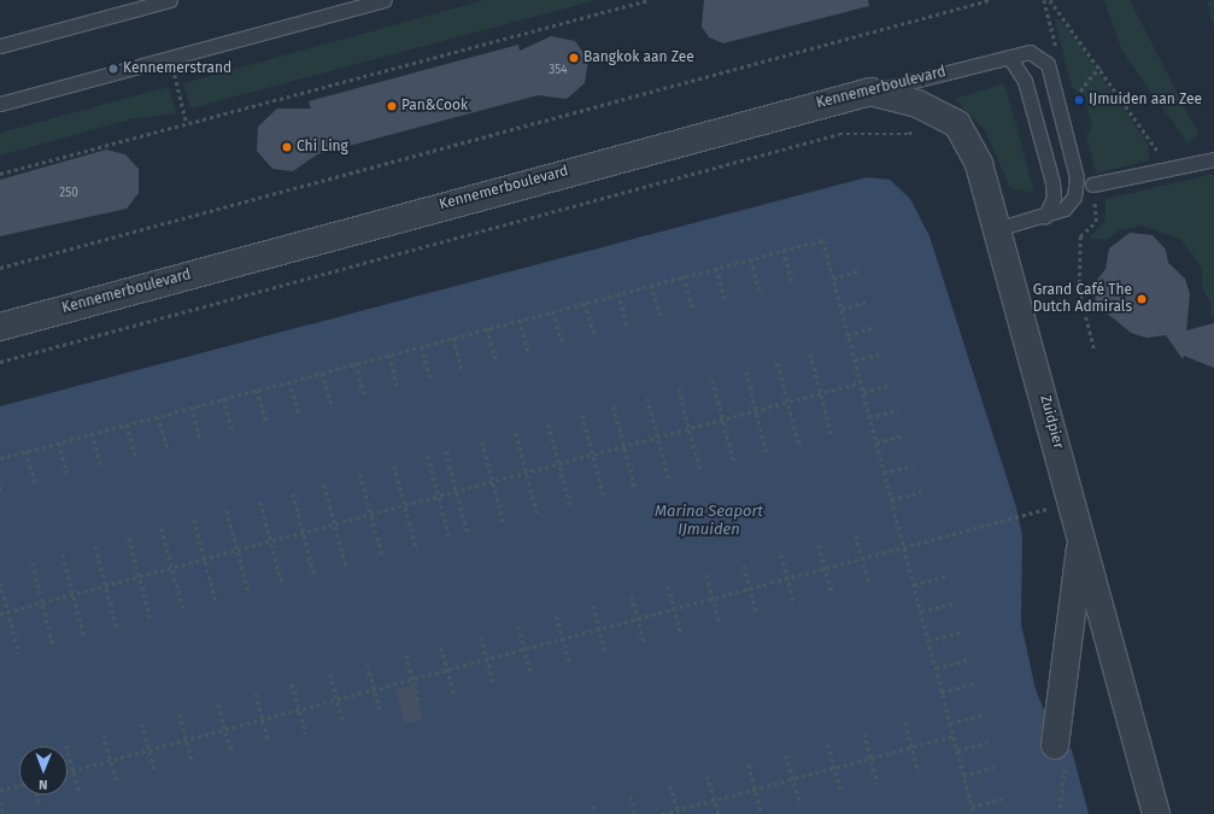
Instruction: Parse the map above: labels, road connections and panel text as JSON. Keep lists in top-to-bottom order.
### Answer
{
  "streets": {
    "street": ["Kennemerboulevard", "Zuidpier"]
  },
  "crossings": [
    ["Kennemerboulevard", "Zuidpier"]
  ],
  "water": ["Marina Seaport IJmuiden"],
  "places": [
    "Bangkok aan Zee",
    "Kennemerstrand",
    "IJmuiden aan Zee",
    "Pan&Cook",
    "Chi Ling",
    "Grand Café The Dutch Admirals"
  ],
  "house_numbers": ["354", "250"],
  "north": "bottom"
}
